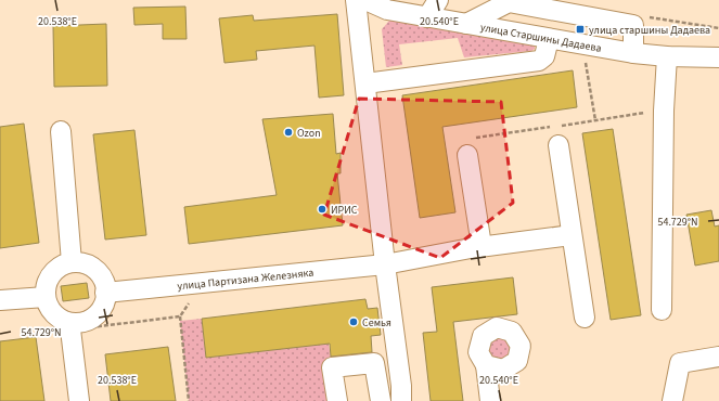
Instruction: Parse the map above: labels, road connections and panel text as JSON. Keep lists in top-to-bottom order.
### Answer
{
  "streets": {
    "street": ["улица Старшины Дадаева", "улица Партизана Железняка"]
  },
  "places": {
    "transit": ["улица старшины Дадаева"],
    "other": ["Ozon", "ИРИС", "Семья"]
  },
  "coordinates": ["20.538°E", "20.540°E", "54.729°N"]
}
